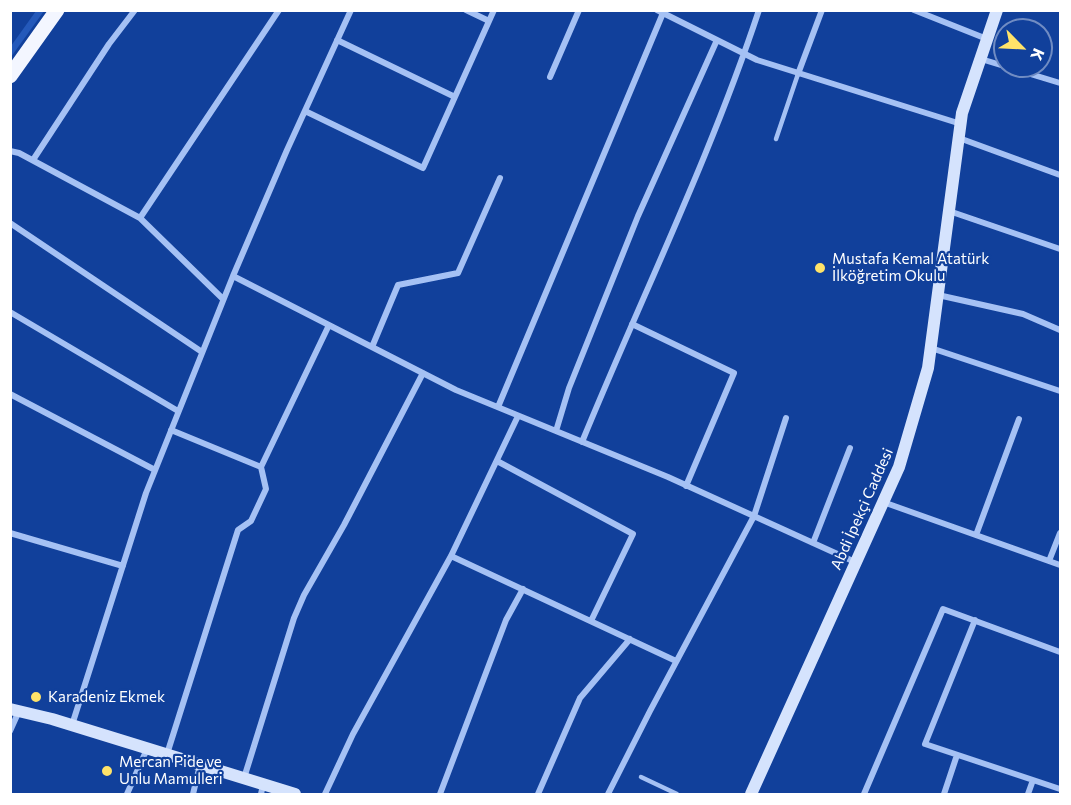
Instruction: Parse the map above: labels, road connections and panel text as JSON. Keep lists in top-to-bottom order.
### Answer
{
  "streets": {
    "main road": ["Abdi İpekçi Caddesi"]
  },
  "places": ["Mustafa Kemal Atatürk İlköğretim Okulu", "Karadeniz Ekmek", "Mercan Pide ve Unlu Mamulleri"],
  "north": "bottom right"
}
